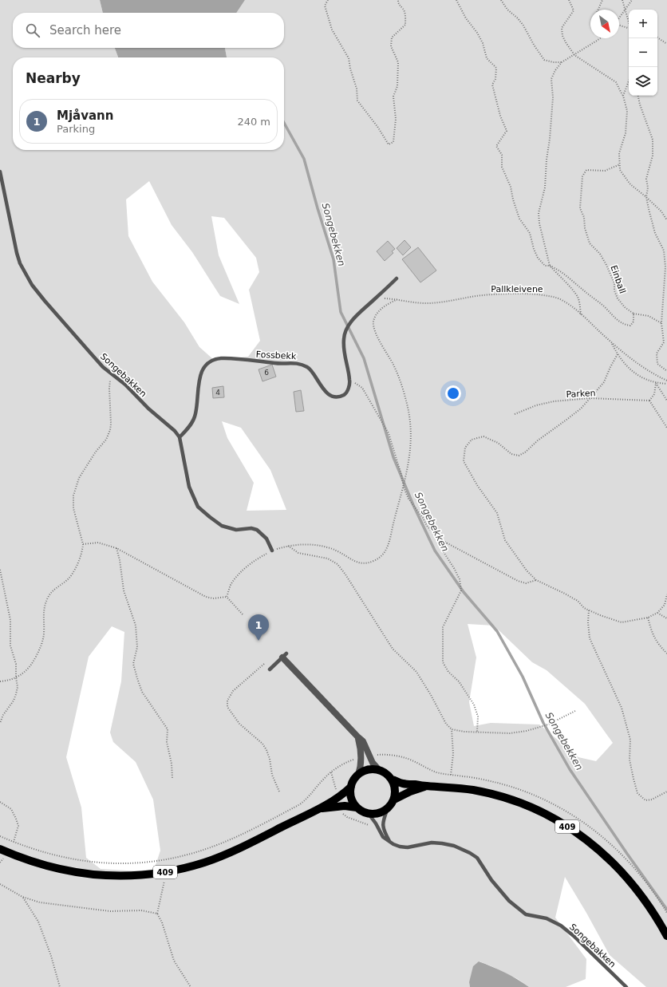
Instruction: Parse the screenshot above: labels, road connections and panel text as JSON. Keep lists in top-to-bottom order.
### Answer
{
  "streets": {
    "main road": ["409"],
    "lane": ["Fossbekk", "Songebakken"],
    "path": ["Einball", "Pallkleivene", "Parken"]
  },
  "crossings": [
    ["Fossbekk", "Songebakken"]
  ],
  "water": ["Songebekken"],
  "house_numbers": ["6", "4"],
  "north": "bottom right",
  "page": {
    "map_buttons": ["+", "−"],
    "search": "Search here",
    "heading": "Nearby",
    "list": [
      {
        "mark": "1",
        "name": "Mjåvann",
        "note": "Parking",
        "value": "240 m"
      }
    ],
    "pins": "1"
  }
}
